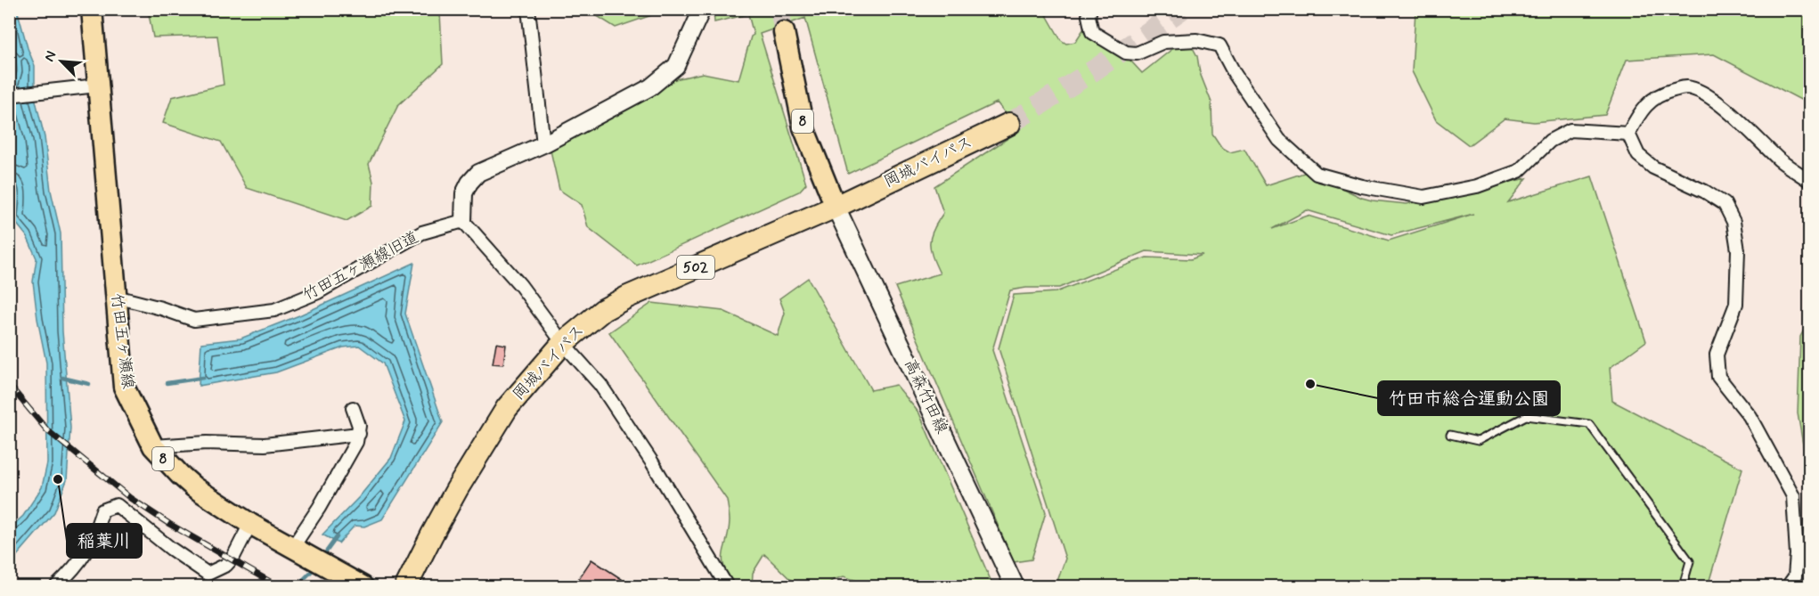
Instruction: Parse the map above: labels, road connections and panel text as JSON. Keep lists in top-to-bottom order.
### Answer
{
  "streets": {
    "highway": ["岡城バイパス", "502"],
    "main road": ["8", "竹田五ヶ瀬線", "高森竹田線"],
    "street": ["竹田五ヶ瀬線旧道"]
  },
  "crossings": [
    ["8", "岡城バイパス"],
    ["8", "高森竹田線"],
    ["岡城バイパス", "高森竹田線"],
    ["竹田五ヶ瀬線旧道", "竹田五ヶ瀬線"]
  ],
  "places": ["竹田市総合運動公園", "稲葉川"],
  "north": "top left"
}
